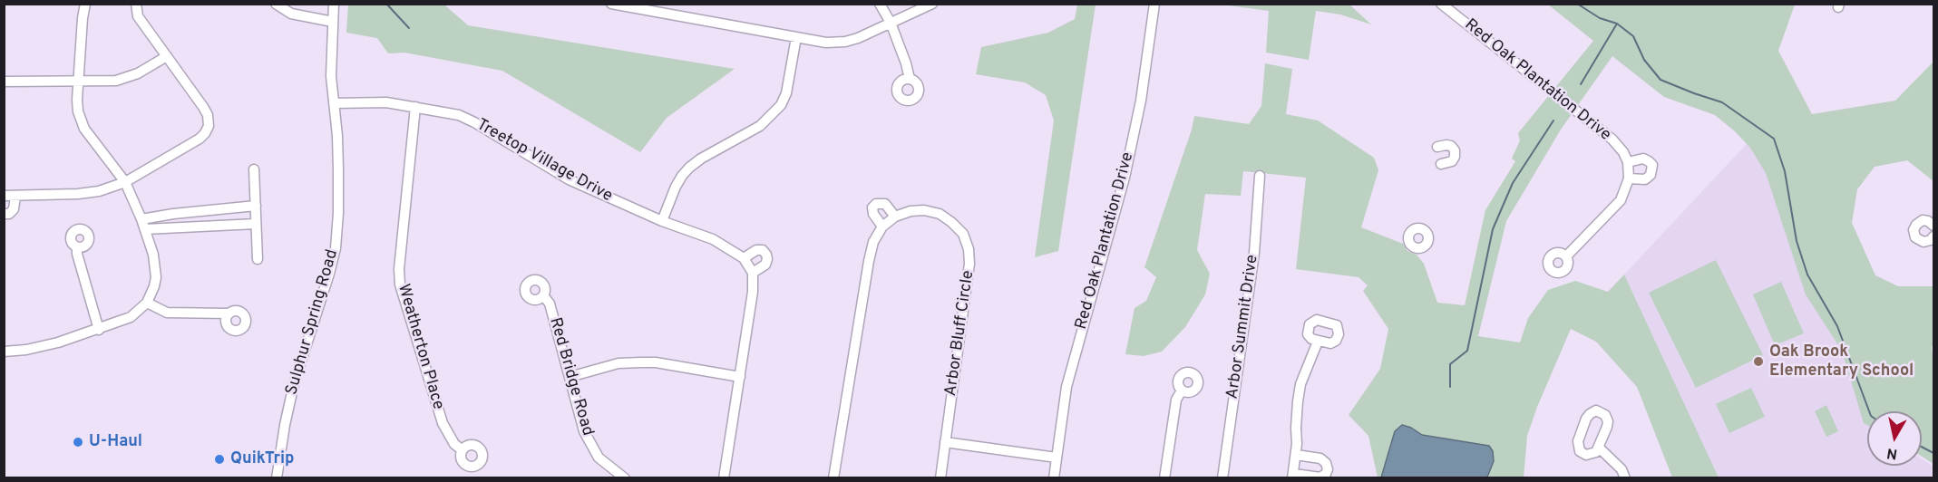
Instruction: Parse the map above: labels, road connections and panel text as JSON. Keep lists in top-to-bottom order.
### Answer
{
  "streets": {
    "street": [
      "Red Oak Plantation Drive",
      "Treetop Village Drive",
      "Sulphur Spring Road",
      "Arbor Summit Drive",
      "Arbor Bluff Circle",
      "Weatherton Place",
      "Red Bridge Road"
    ]
  },
  "crossings": [
    ["Treetop Village Drive", "Sulphur Spring Road"],
    ["Treetop Village Drive", "Weatherton Place"]
  ],
  "places": ["Oak Brook Elementary School", "U-Haul", "QuikTrip"],
  "north": "bottom"
}
